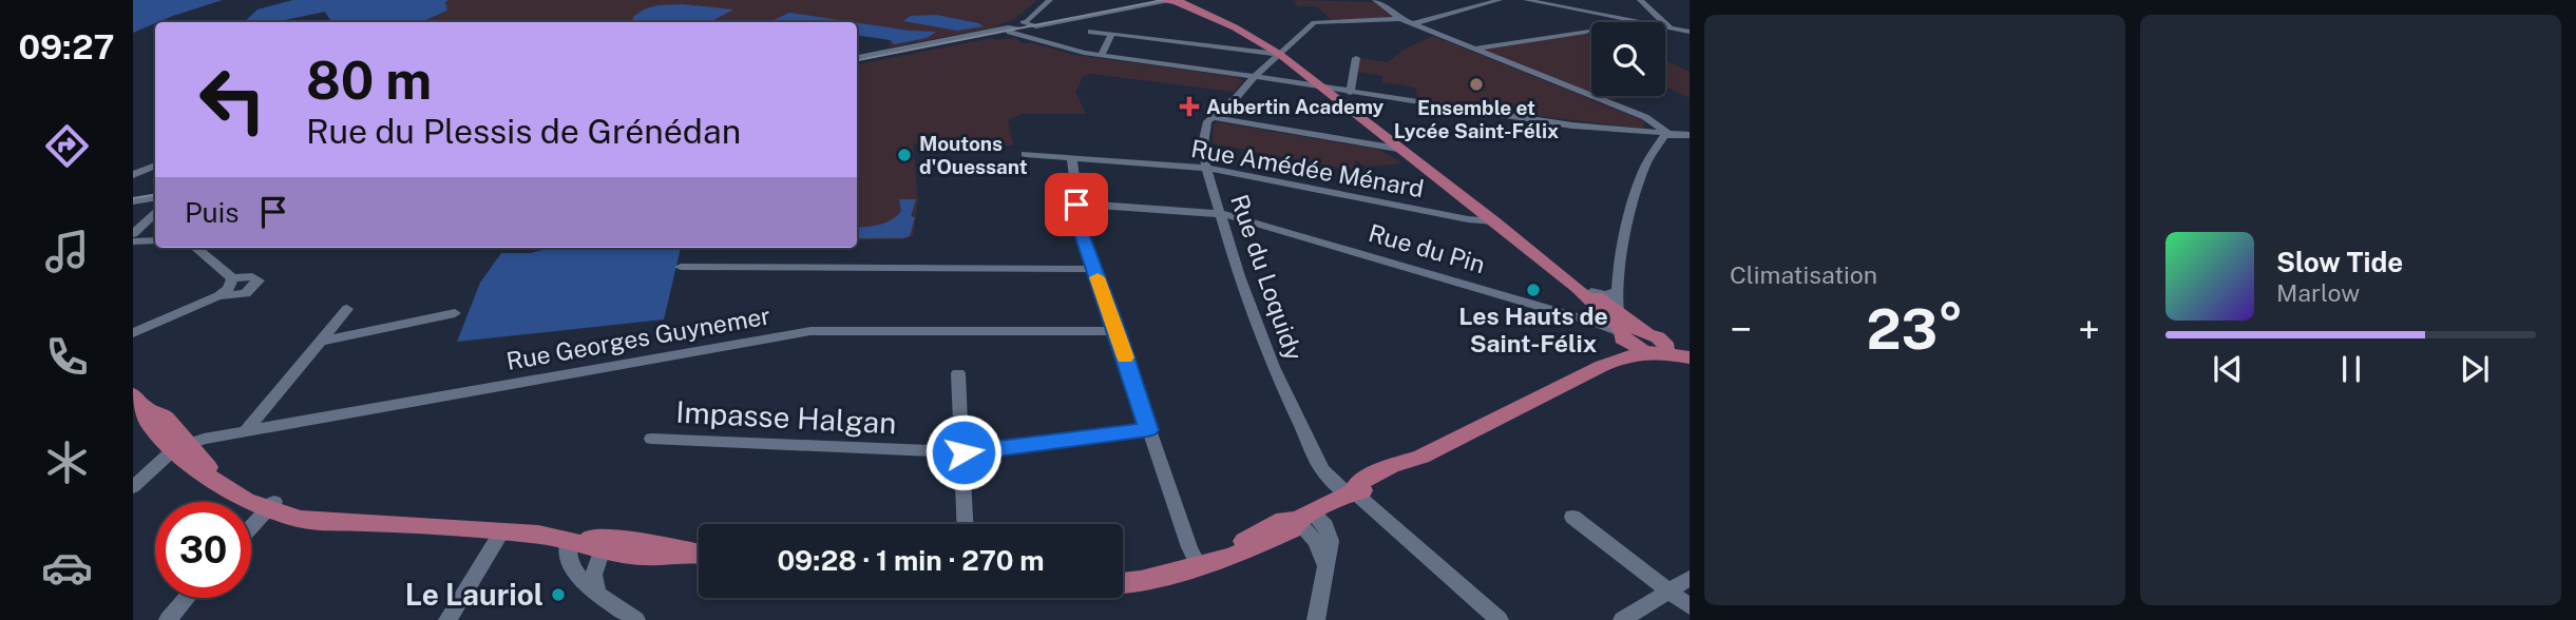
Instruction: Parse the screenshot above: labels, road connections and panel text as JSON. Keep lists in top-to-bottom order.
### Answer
{
  "streets": {
    "street": [
      "Rue Amédée Ménard",
      "Rue du Pin",
      "Rue du Loquidy",
      "Rue Georges Guynemer",
      "Impasse Halgan"
    ]
  },
  "crossings": [
    ["Rue Amédée Ménard", "Rue du Loquidy"],
    ["Rue du Pin", "Rue du Loquidy"]
  ],
  "places": {
    "other": [
      "Ensemble et Lycée Saint-Félix",
      "Moutons d'Ouessant",
      "Les Hauts de Saint-Félix",
      "Le Lauriol"
    ],
    "health": ["Aubertin Academy"]
  },
  "page": {
    "tabs": "09:27",
    "tile": "Climatisation",
    "turn": ["80 m", "Rue du Plessis de Grénédan"],
    "then": "Puis",
    "song": ["Slow Tide", "Marlow"],
    "heat": ["−", "23°", "+"],
    "limit": "30",
    "trip": "09:28 · 1 min · 270 m"
  }
}
